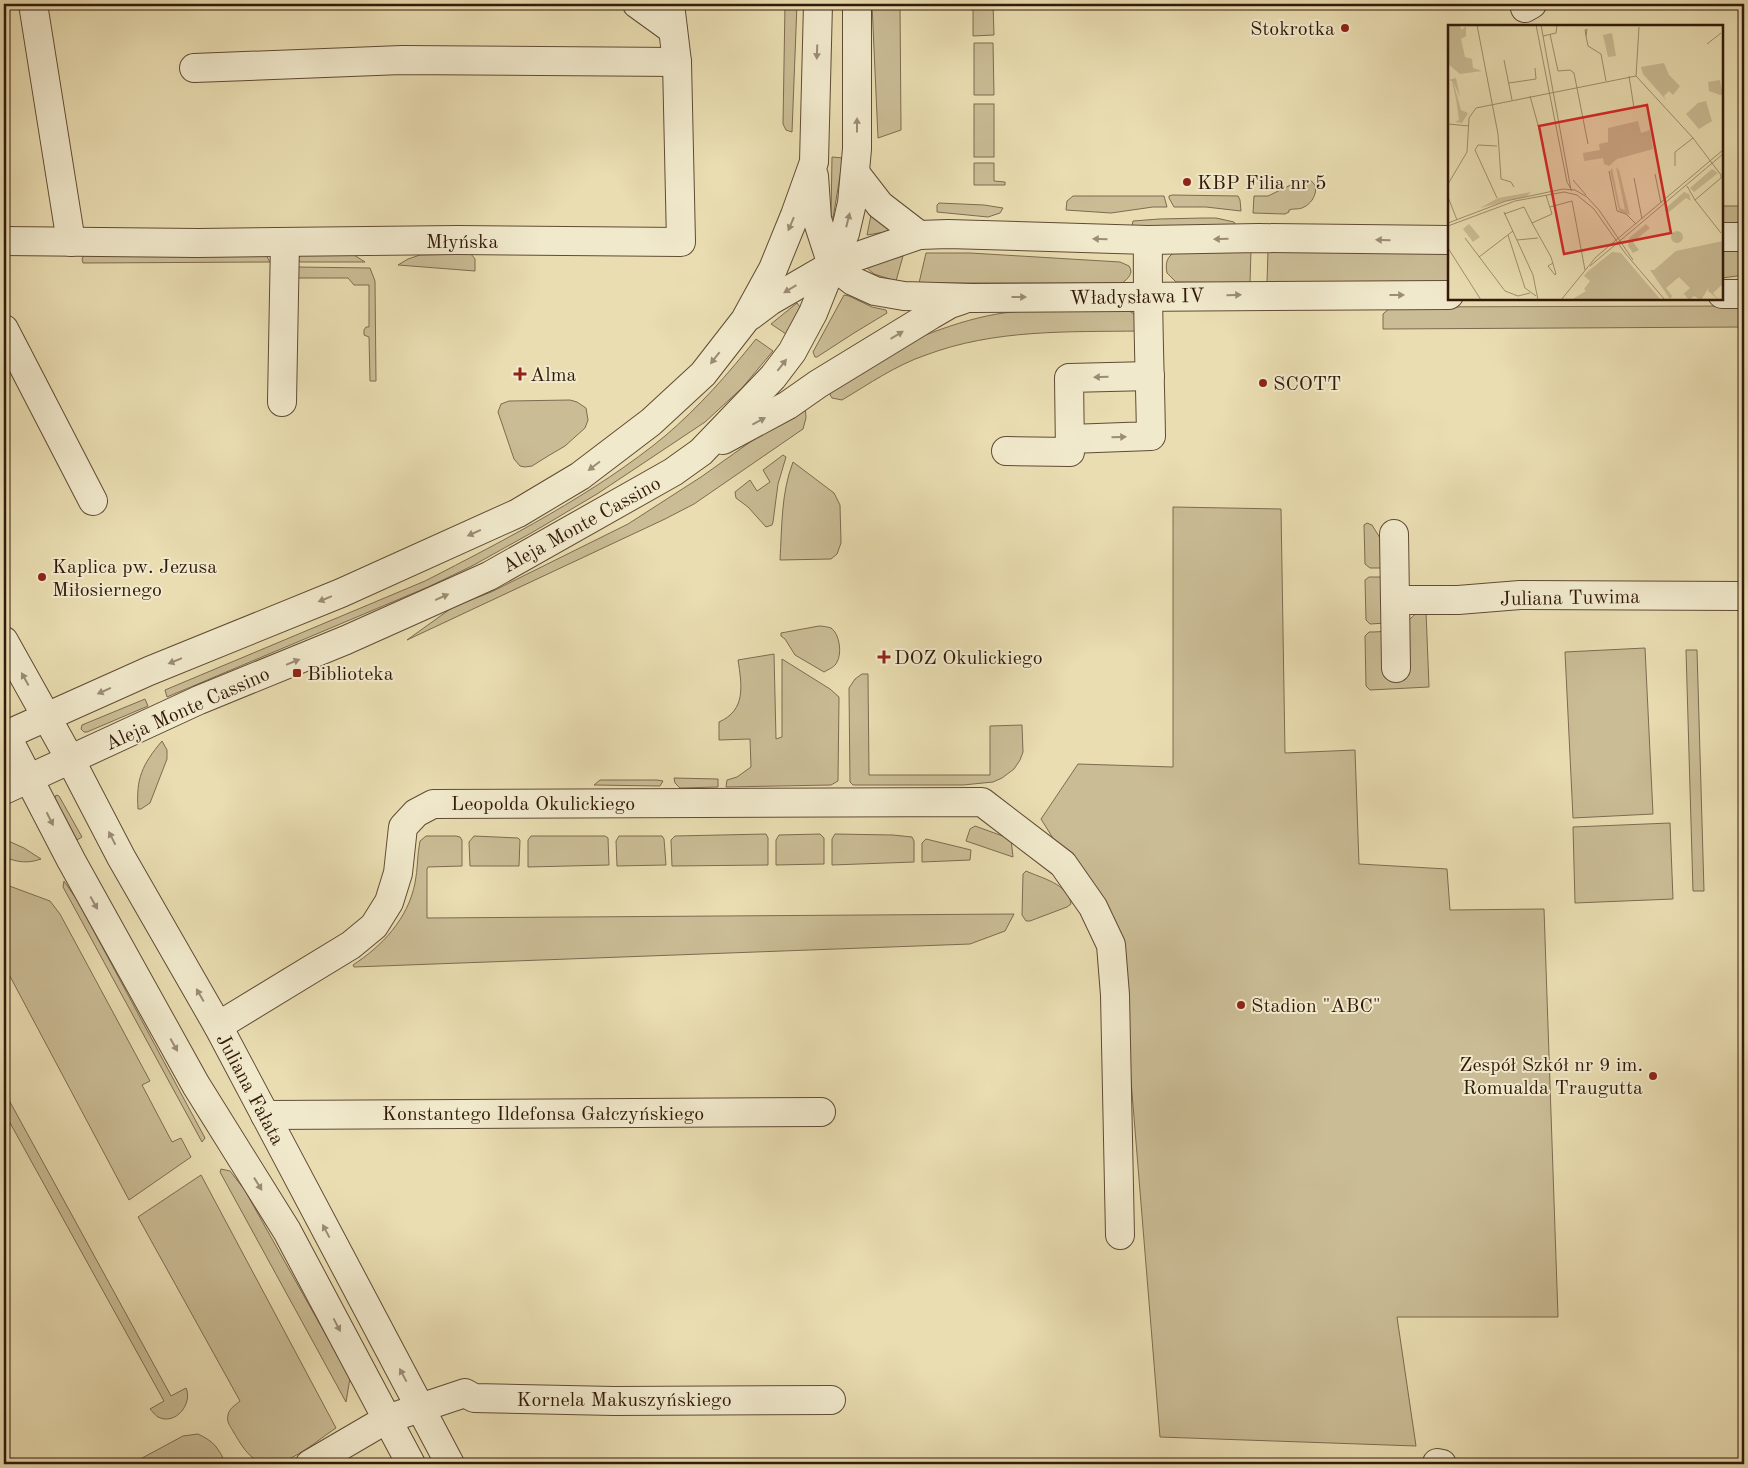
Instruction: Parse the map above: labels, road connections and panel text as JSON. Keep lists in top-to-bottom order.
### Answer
{
  "streets": {
    "street": [
      "Młyńska",
      "Władysława IV",
      "Aleja Monte Cassino",
      "Juliana Tuwima",
      "Leopolda Okulickiego",
      "Juliana Fałata",
      "Konstantego Ildefonsa Gałczyńskiego",
      "Kornela Makuszyńskiego"
    ]
  },
  "crossings": [
    ["Władysława IV", "Aleja Monte Cassino"],
    ["Aleja Monte Cassino", "Juliana Fałata"],
    ["Leopolda Okulickiego", "Juliana Fałata"],
    ["Juliana Fałata", "Konstantego Ildefonsa Gałczyńskiego"],
    ["Juliana Fałata", "Kornela Makuszyńskiego"]
  ],
  "places": {
    "other": [
      "Stokrotka",
      "KBP Filia nr 5",
      "SCOTT",
      "Kaplica pw. Jezusa Miłosiernego",
      "Stadion \"ABC\"",
      "Zespół Szkół nr 9 im. Romualda Traugutta"
    ],
    "health": ["Alma", "DOZ Okulickiego"],
    "transit": ["Biblioteka"]
  }
}
